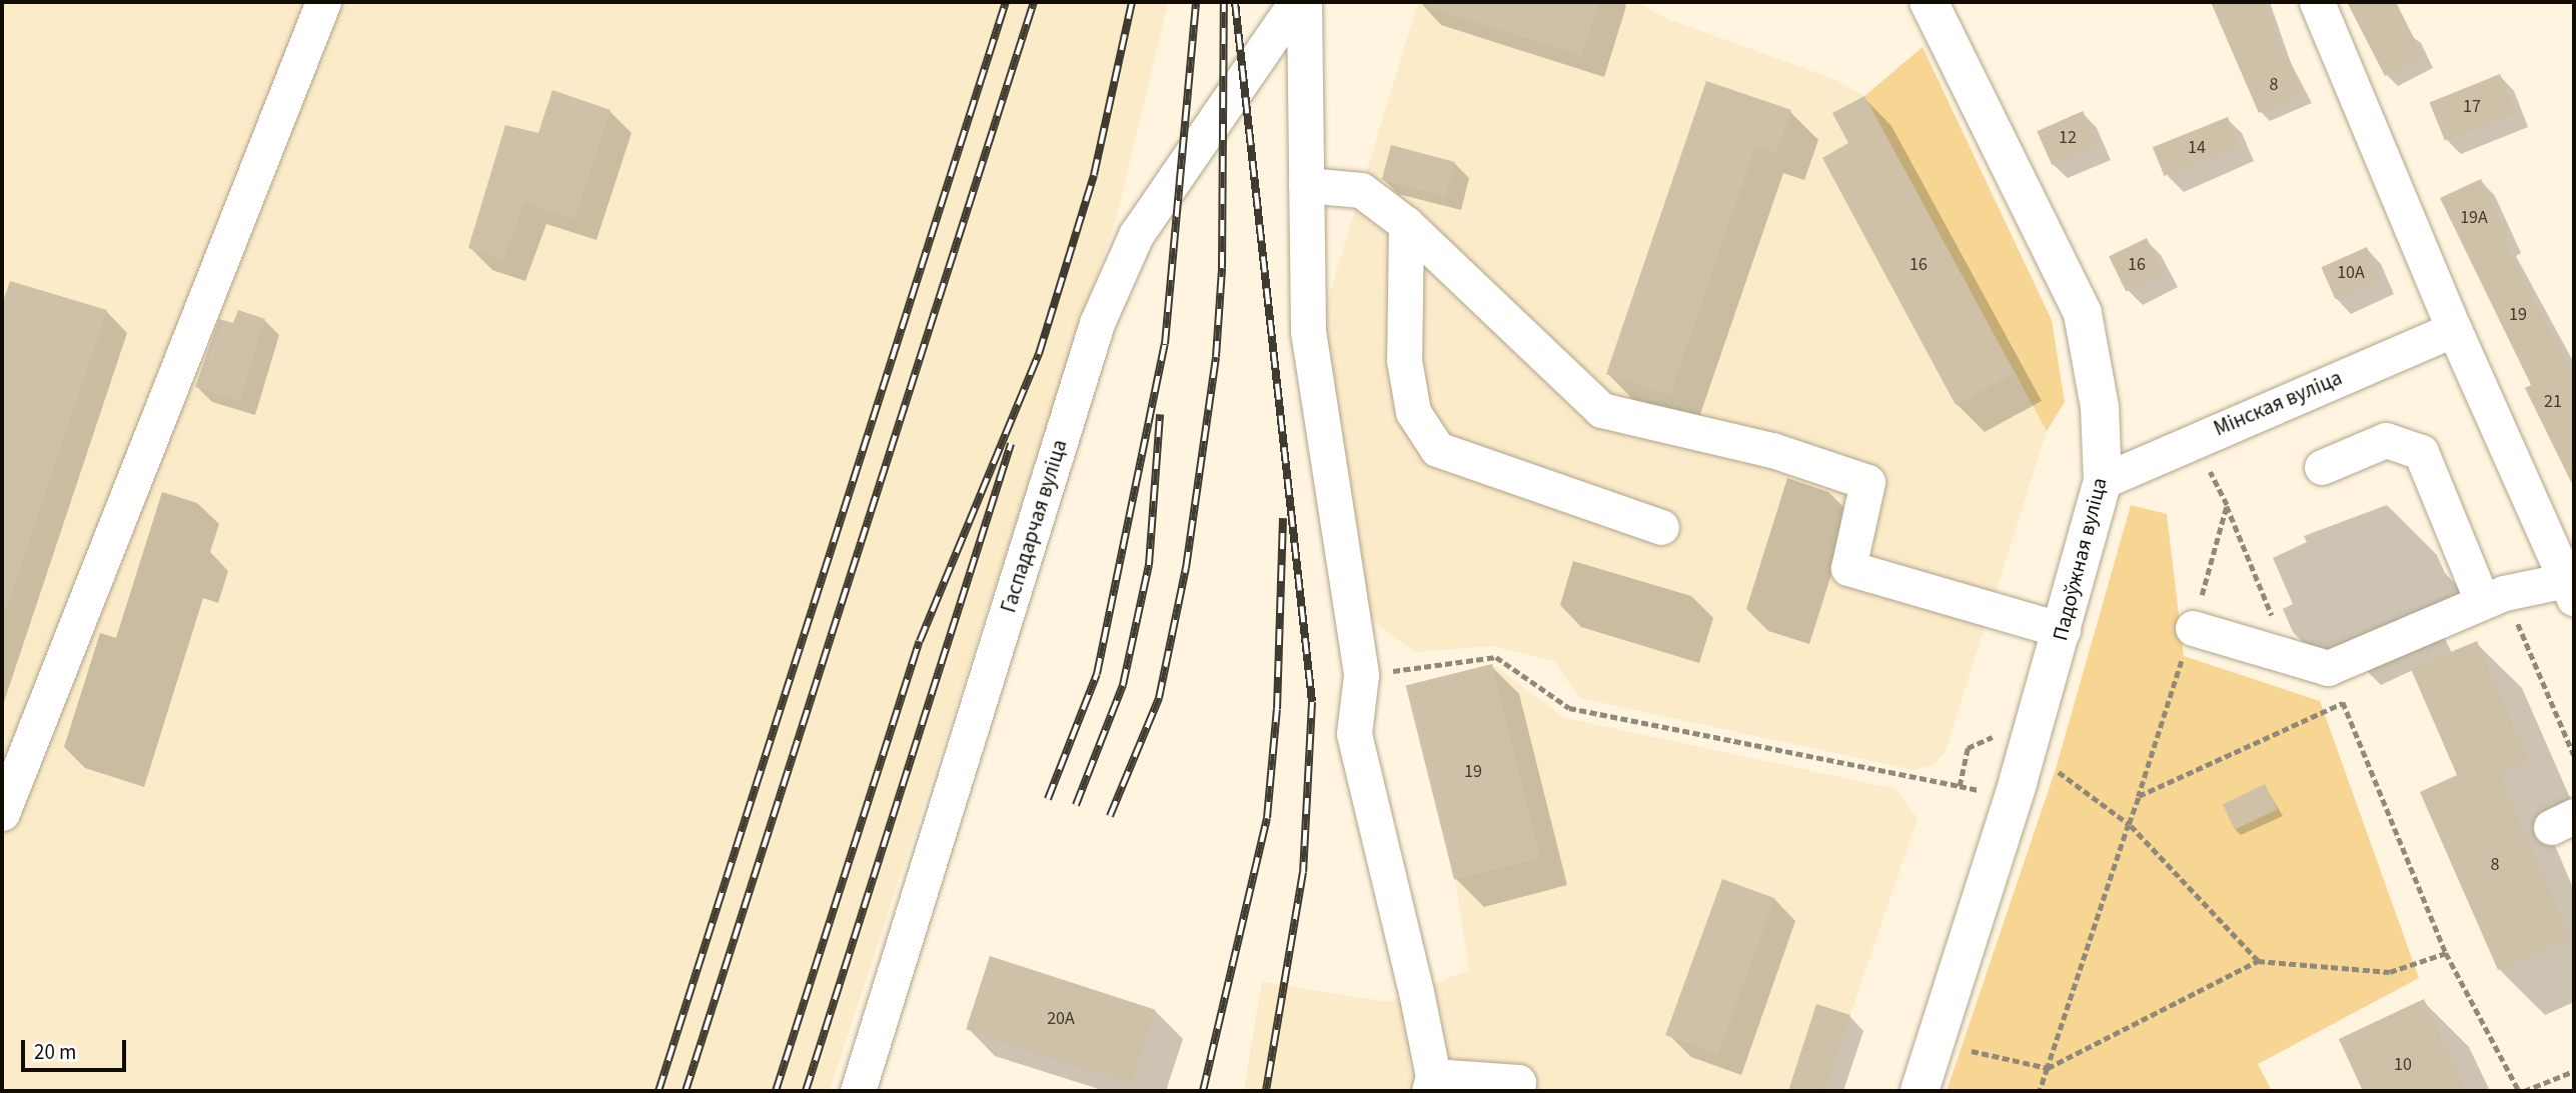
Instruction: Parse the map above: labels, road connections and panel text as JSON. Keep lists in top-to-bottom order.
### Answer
{
  "streets": {
    "main road": ["Падоўжная вуліца"],
    "street": ["Мінская вуліца", "Гаспадарчая вуліца"]
  },
  "crossings": [
    ["Мінская вуліца", "Падоўжная вуліца"]
  ],
  "house_numbers": [
    "8",
    "17",
    "12",
    "14",
    "19А",
    "16",
    "16",
    "10А",
    "19",
    "21",
    "19",
    "8",
    "20А",
    "10"
  ],
  "scale_bar": "20 m"
}
